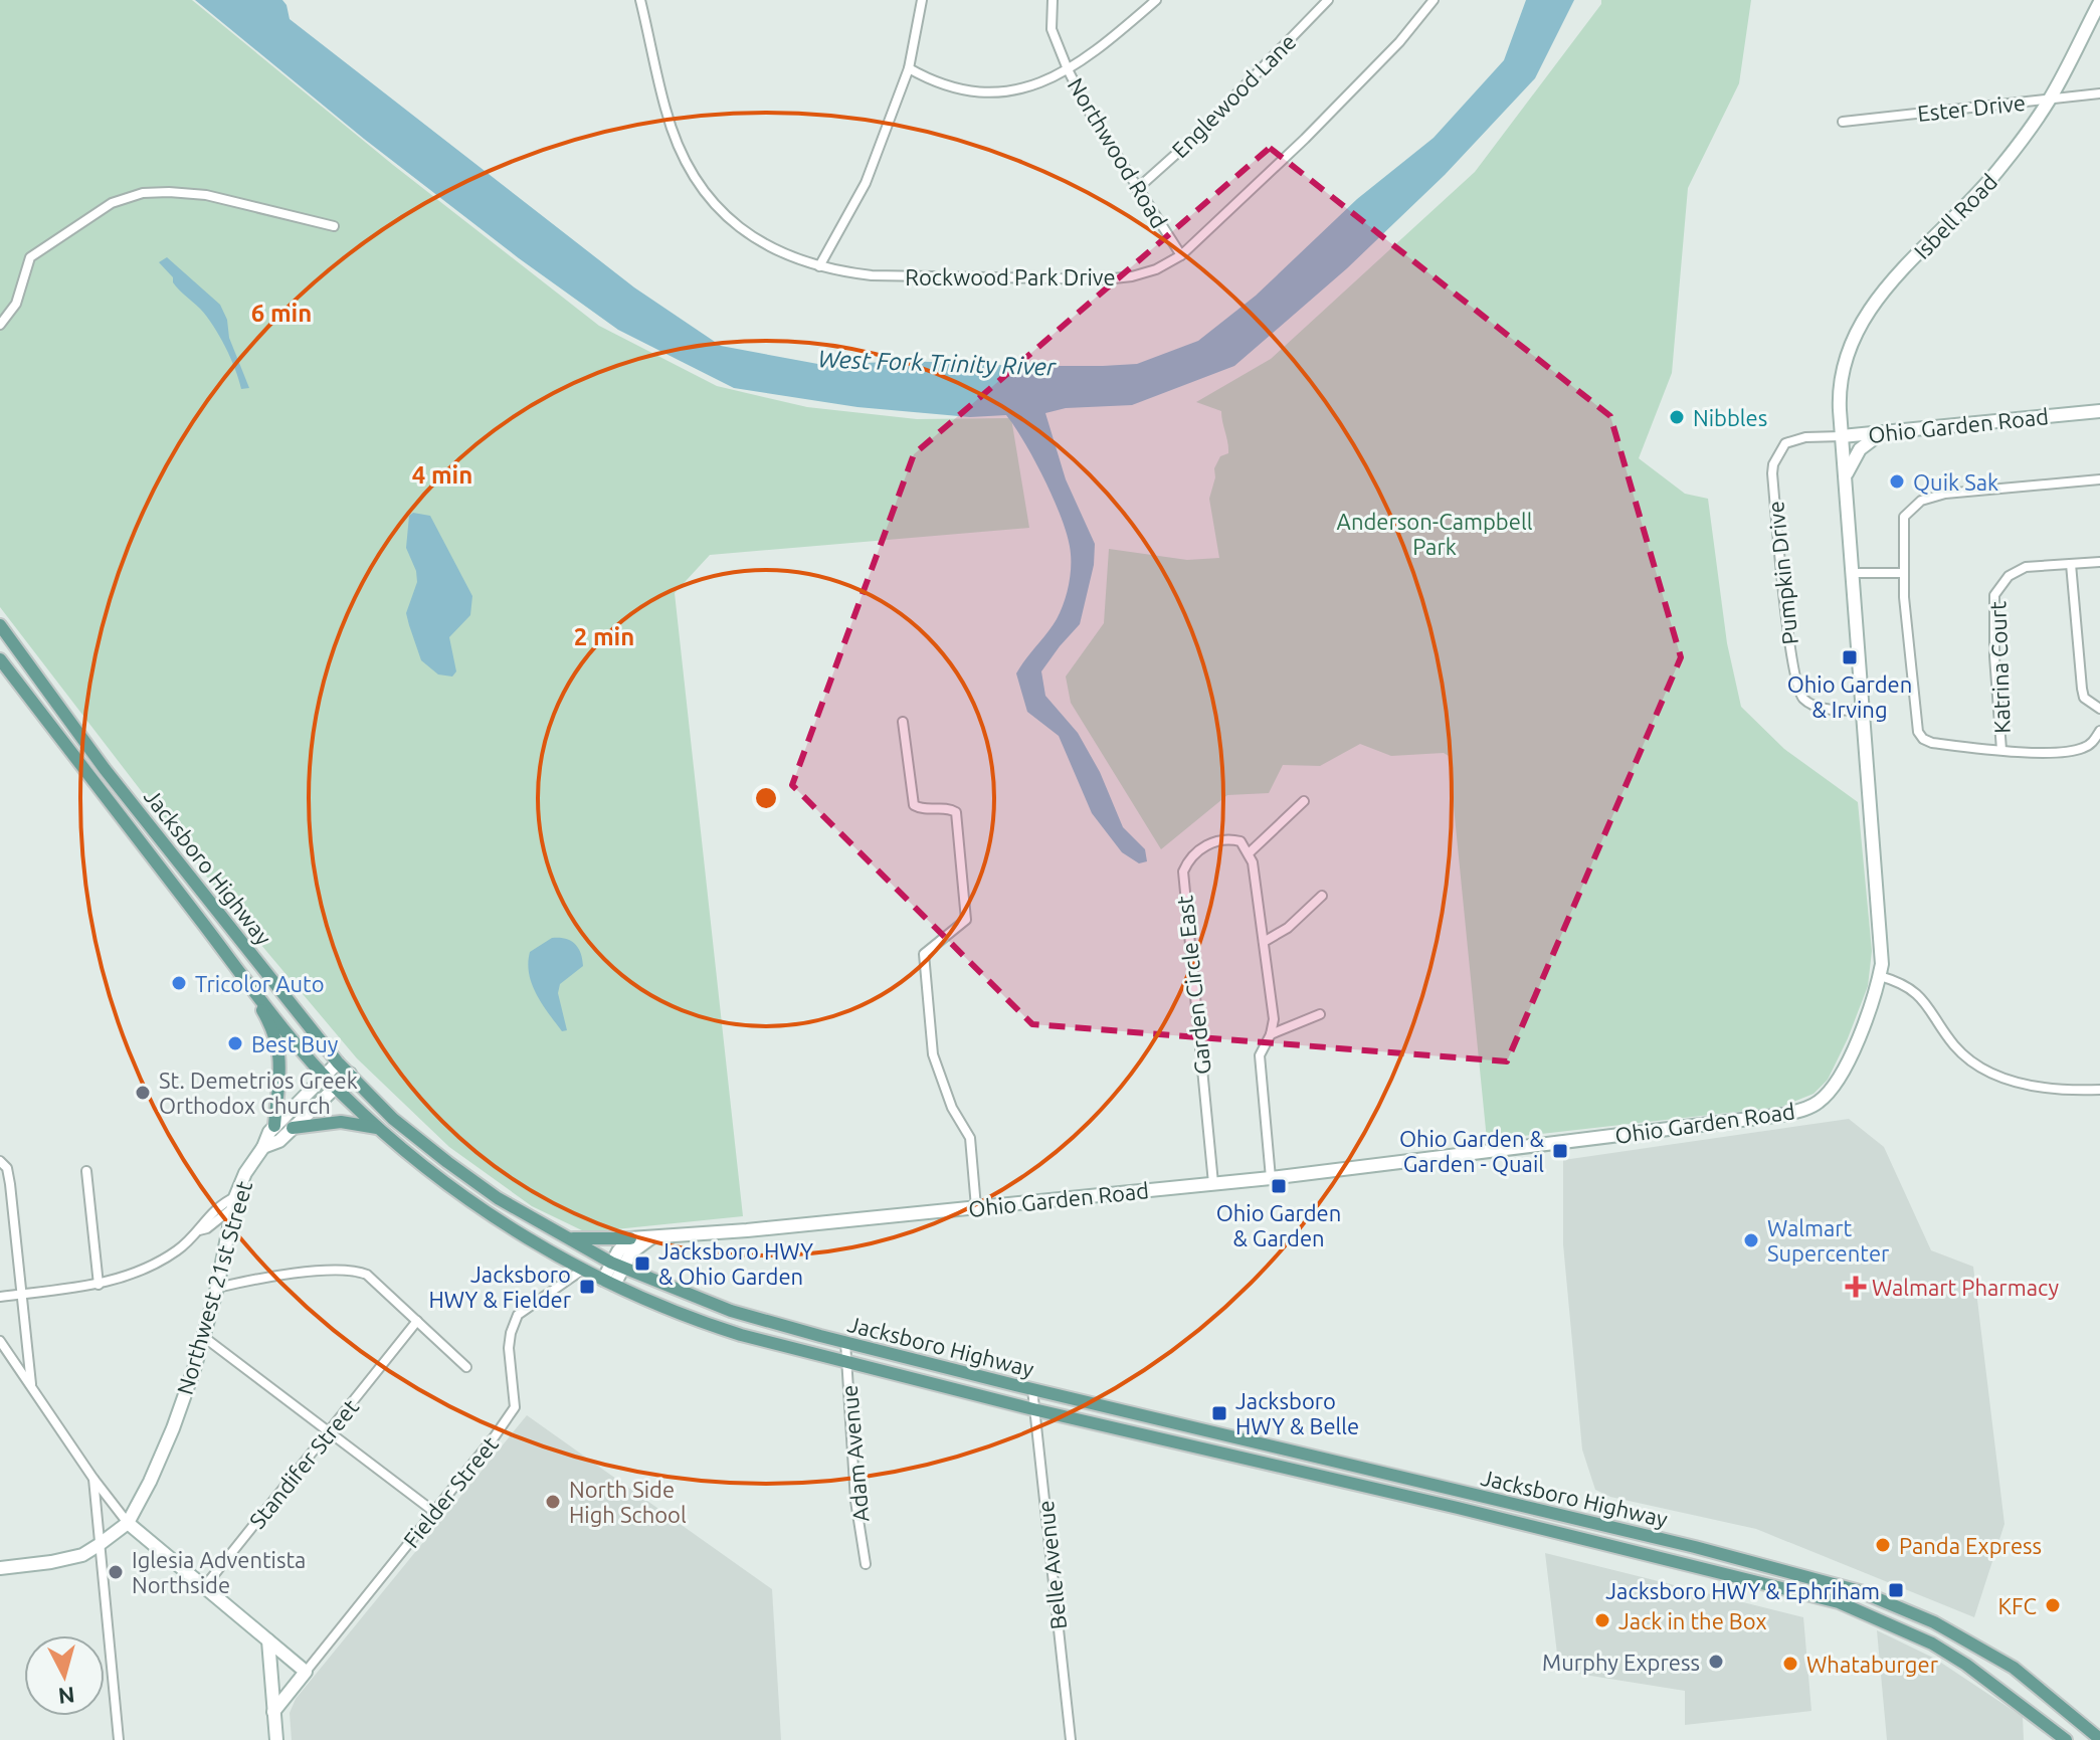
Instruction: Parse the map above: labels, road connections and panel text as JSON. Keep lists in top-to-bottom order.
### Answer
{
  "streets": {
    "main road": ["Jacksboro Highway"],
    "street": [
      "Englewood Lane",
      "Ester Drive",
      "Northwood Road",
      "Isbell Road",
      "Rockwood Park Drive",
      "Ohio Garden Road",
      "Pumpkin Drive",
      "Katrina Court",
      "Garden Circle East",
      "Northwest 21st Street",
      "Adam Avenue",
      "Standifer Street",
      "Fielder Street",
      "Belle Avenue"
    ]
  },
  "crossings": [
    ["Englewood Lane", "Northwood Road"],
    ["Ester Drive", "Isbell Road"],
    ["Northwood Road", "Rockwood Park Drive"],
    ["Isbell Road", "Ohio Garden Road"],
    ["Isbell Road", "Pumpkin Drive"],
    ["Ohio Garden Road", "Pumpkin Drive"],
    ["Ohio Garden Road", "Garden Circle East"],
    ["Jacksboro Highway", "Northwest 21st Street"],
    ["Jacksboro Highway", "Adam Avenue"],
    ["Jacksboro Highway", "Fielder Street"],
    ["Jacksboro Highway", "Belle Avenue"]
  ],
  "water": ["West Fork Trinity River"],
  "parks": ["Anderson-Campbell Park"],
  "places": {
    "other": [
      "Nibbles",
      "Quik Sak",
      "Tricolor Auto",
      "Best Buy",
      "St. Demetrios Greek Orthodox Church",
      "Walmart Supercenter",
      "North Side High School",
      "Panda Express",
      "Iglesia Adventista Northside",
      "KFC",
      "Jack in the Box",
      "Murphy Express",
      "Whataburger"
    ],
    "transit": [
      "Ohio Garden & Irving",
      "Ohio Garden & Garden - Quail",
      "Ohio Garden & Garden",
      "Jacksboro HWY & Ohio Garden",
      "Jacksboro HWY & Fielder",
      "Jacksboro HWY & Belle",
      "Jacksboro HWY & Ephriham"
    ],
    "health": ["Walmart Pharmacy"]
  },
  "north": "bottom",
  "rings": ["6 min", "4 min", "2 min"]
}
